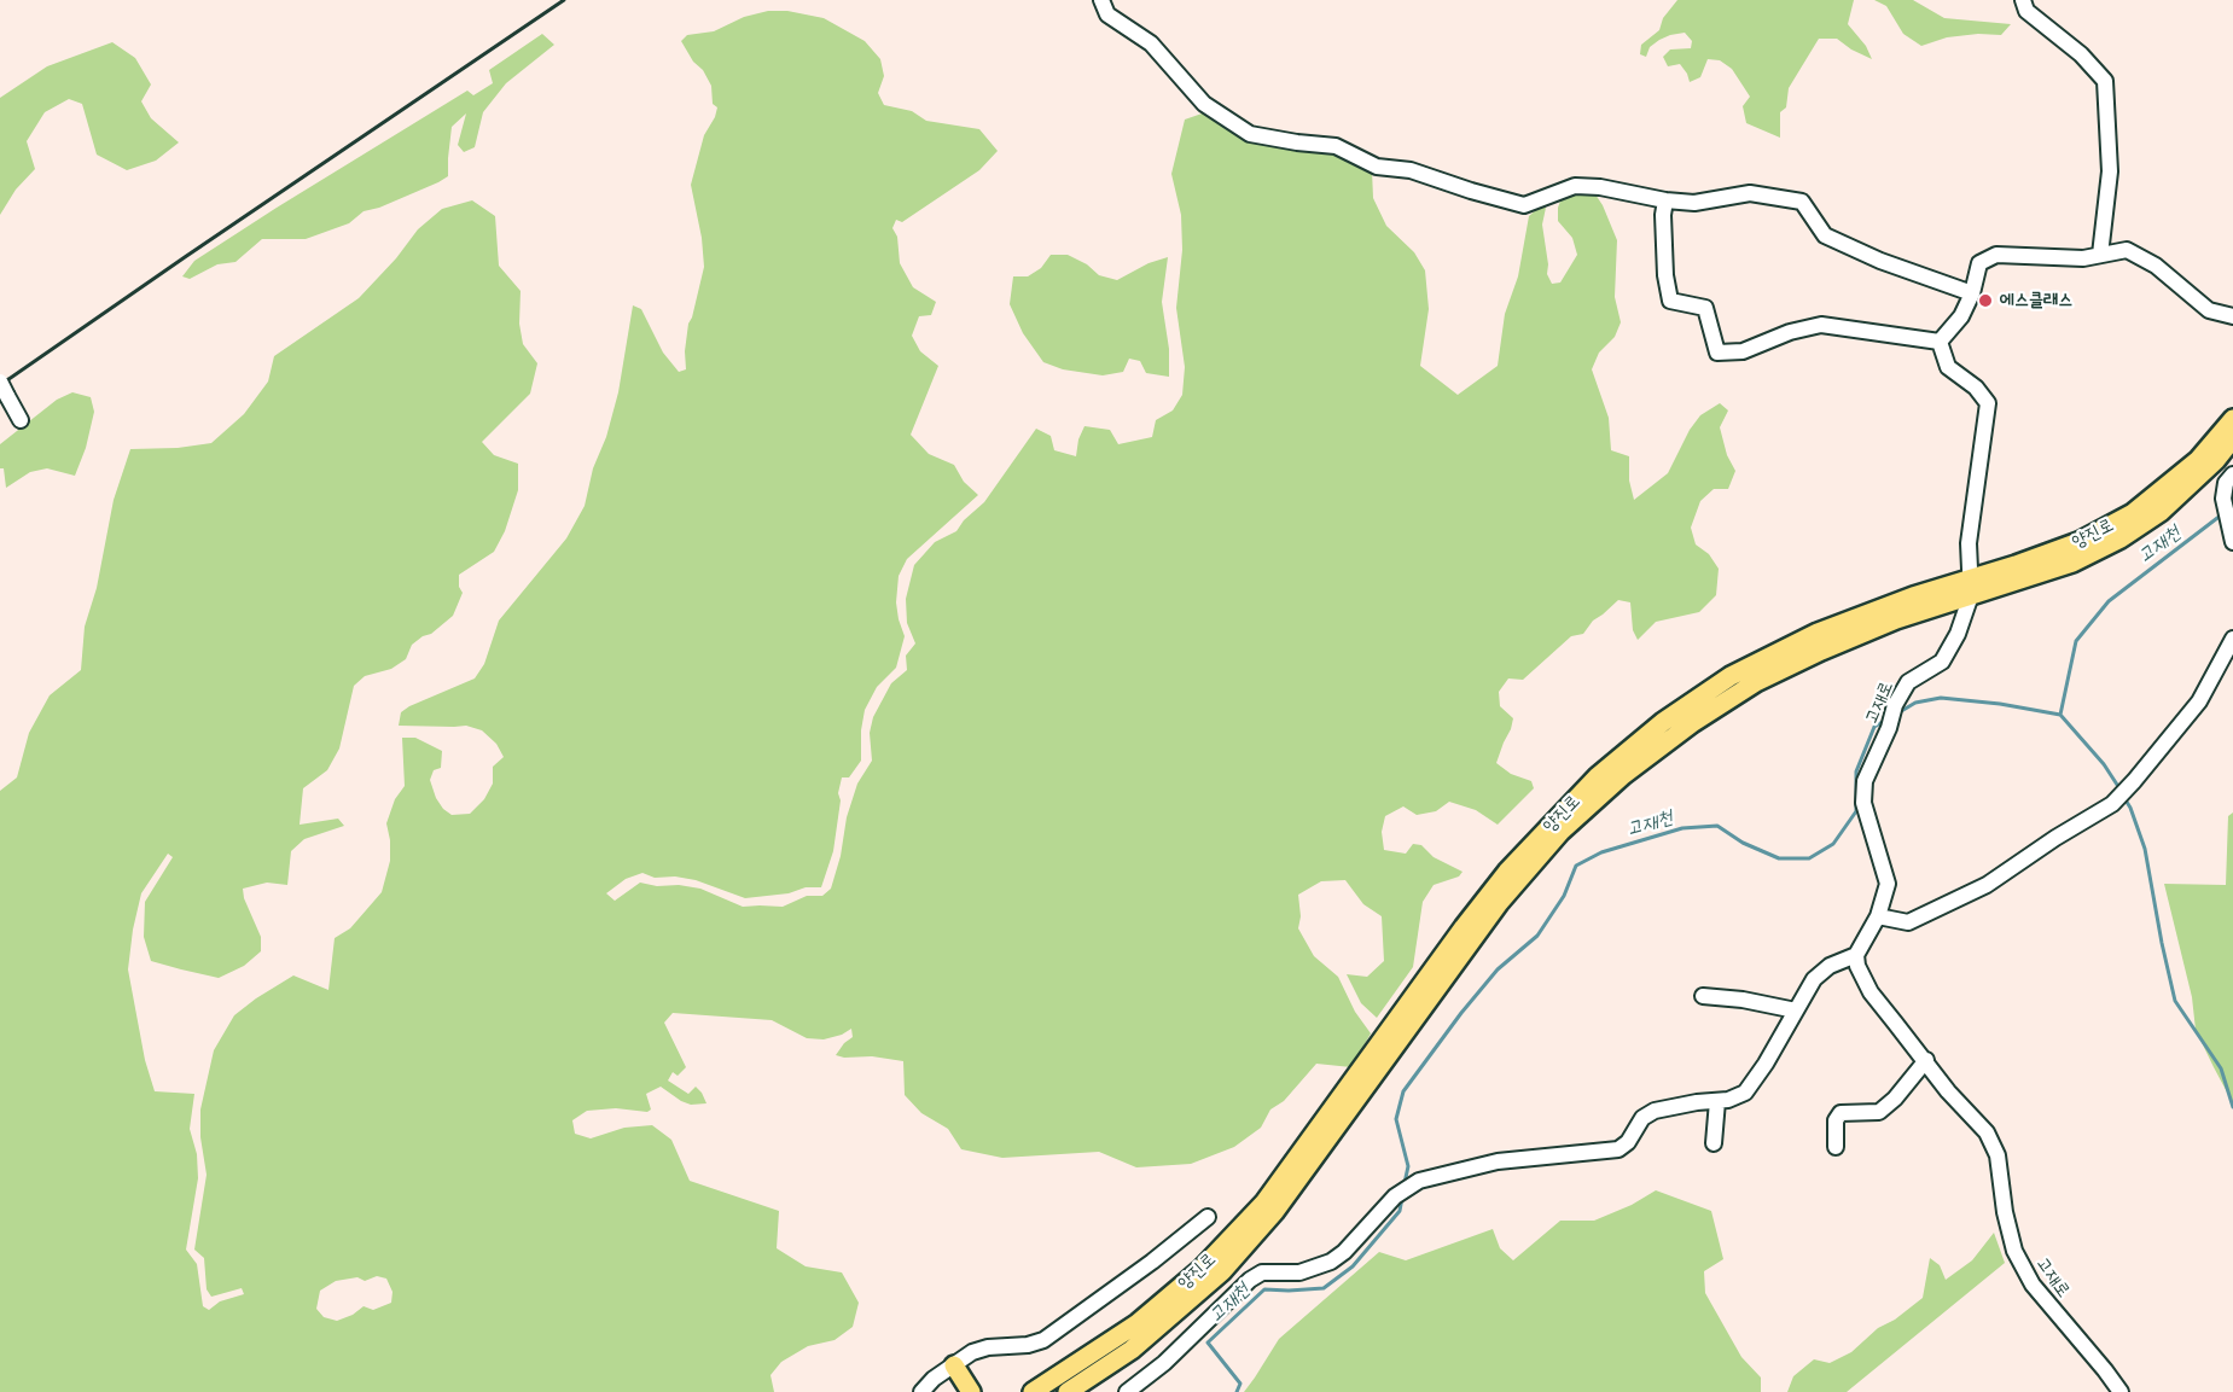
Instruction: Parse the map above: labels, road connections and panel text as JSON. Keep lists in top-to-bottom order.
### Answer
{
  "streets": {
    "main road": ["양진로"],
    "street": ["고재로"]
  },
  "crossings": [
    ["양진로", "고재로"]
  ],
  "water": ["고재천"],
  "places": ["에스클래스"]
}
